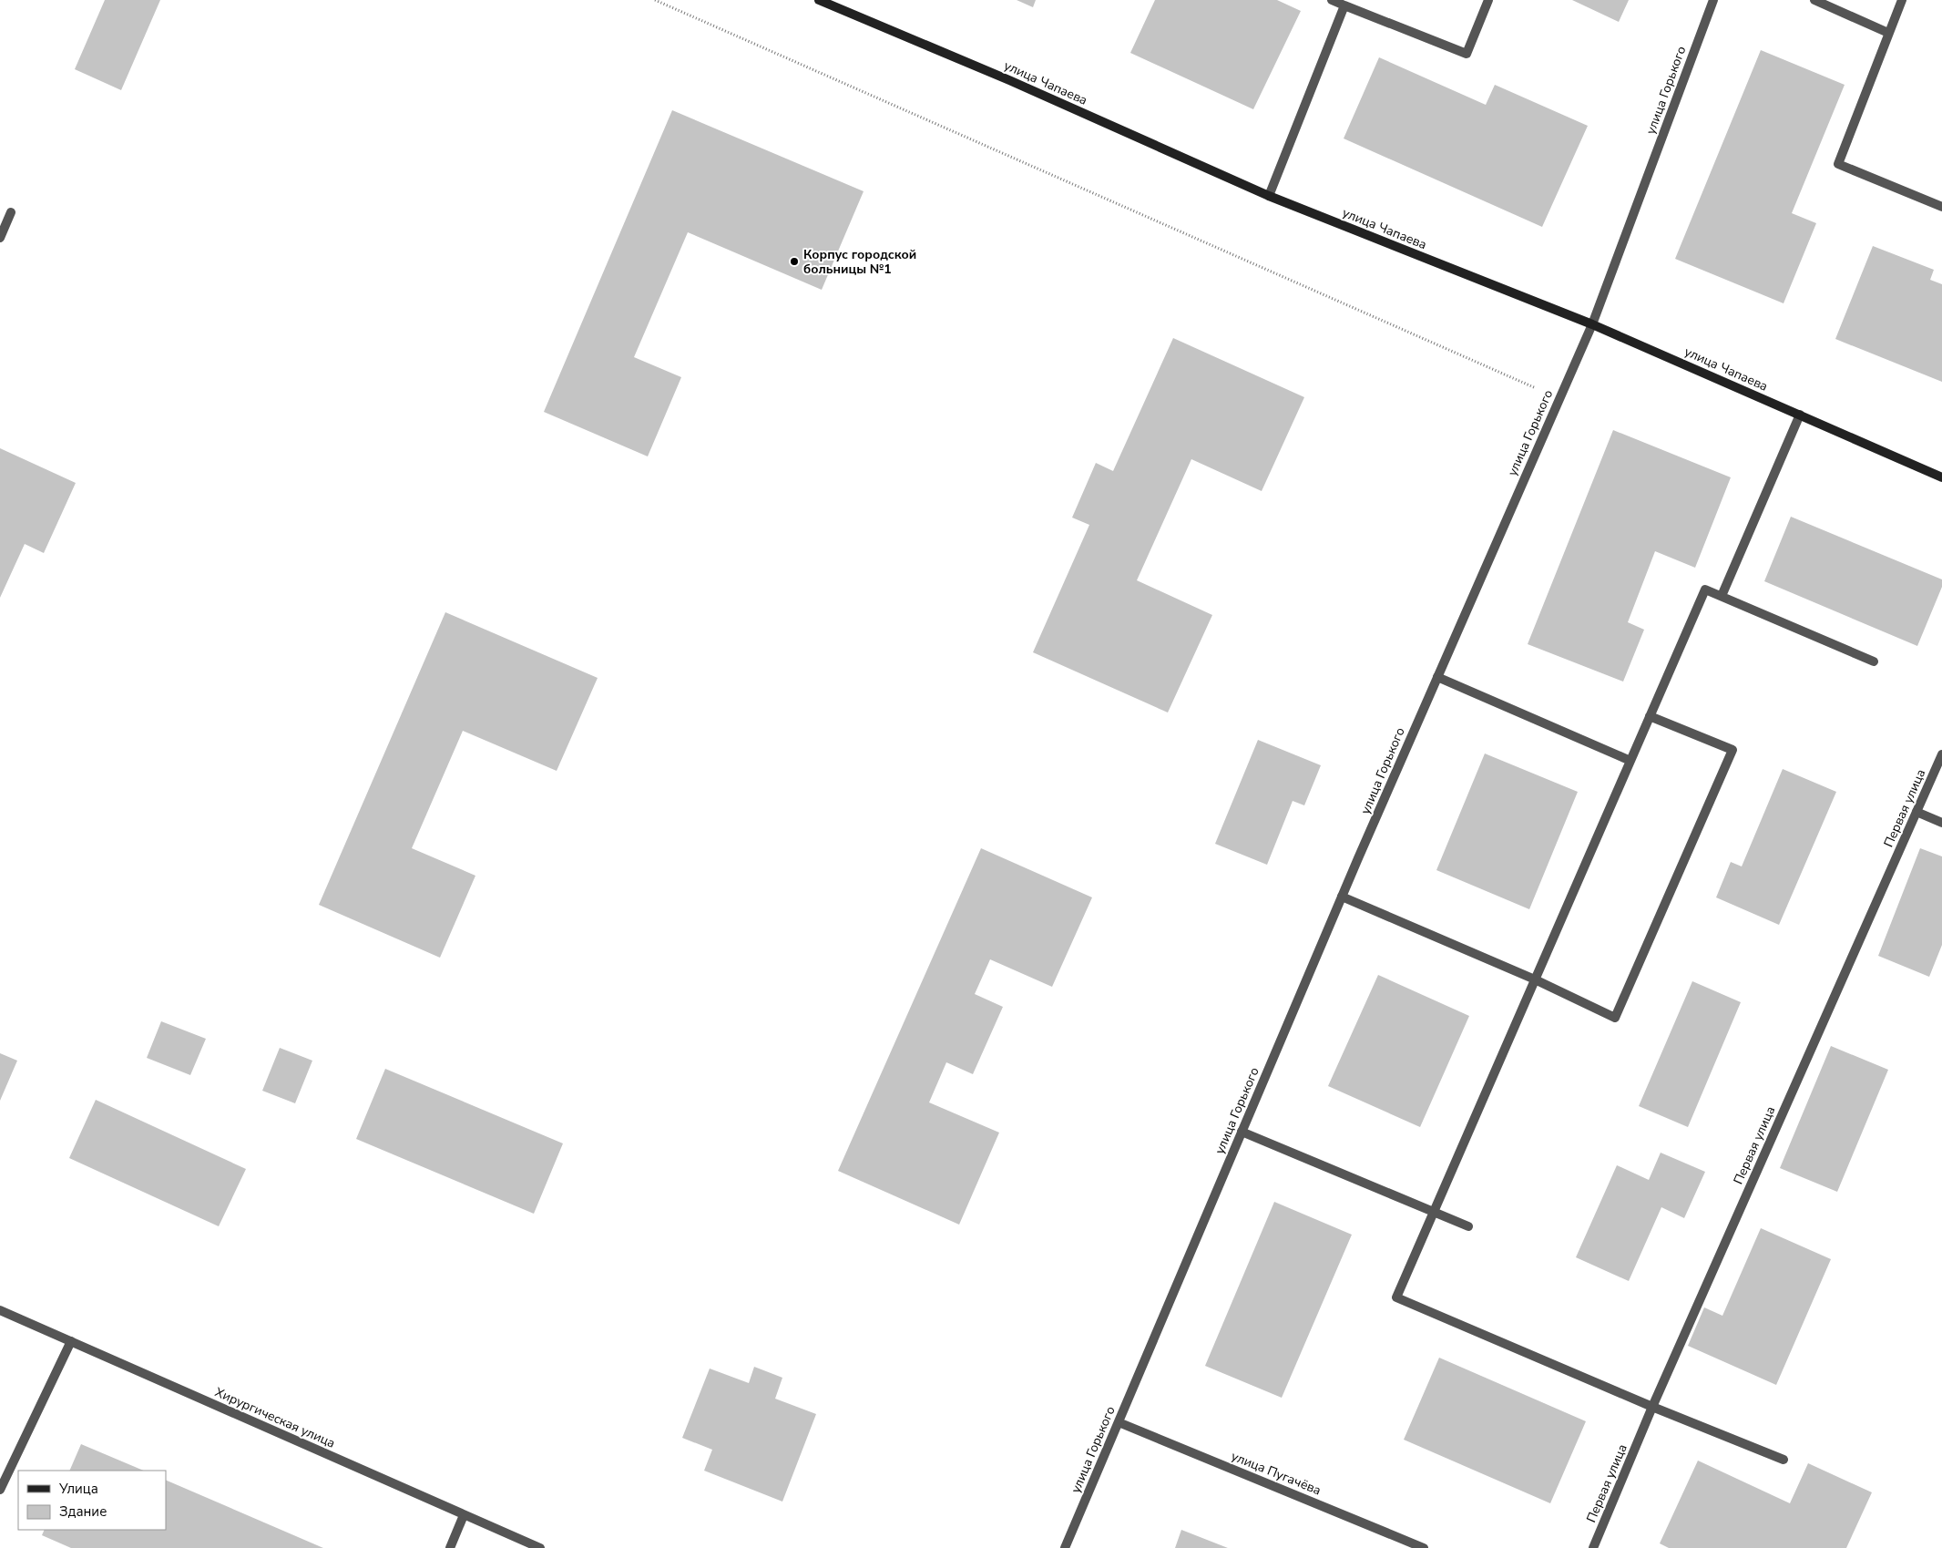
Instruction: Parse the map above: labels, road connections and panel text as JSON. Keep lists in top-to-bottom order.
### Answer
{
  "streets": {
    "main road": ["улица Чапаева"],
    "street": [
      "улица Горького",
      "Первая улица",
      "Хирургическая улица",
      "улица Пугачёва"
    ]
  },
  "crossings": [
    ["улица Чапаева", "улица Горького"],
    ["улица Горького", "улица Пугачёва"]
  ],
  "places": ["Корпус городской больницы №1"],
  "legend": ["Улица", "Здание"]
}
